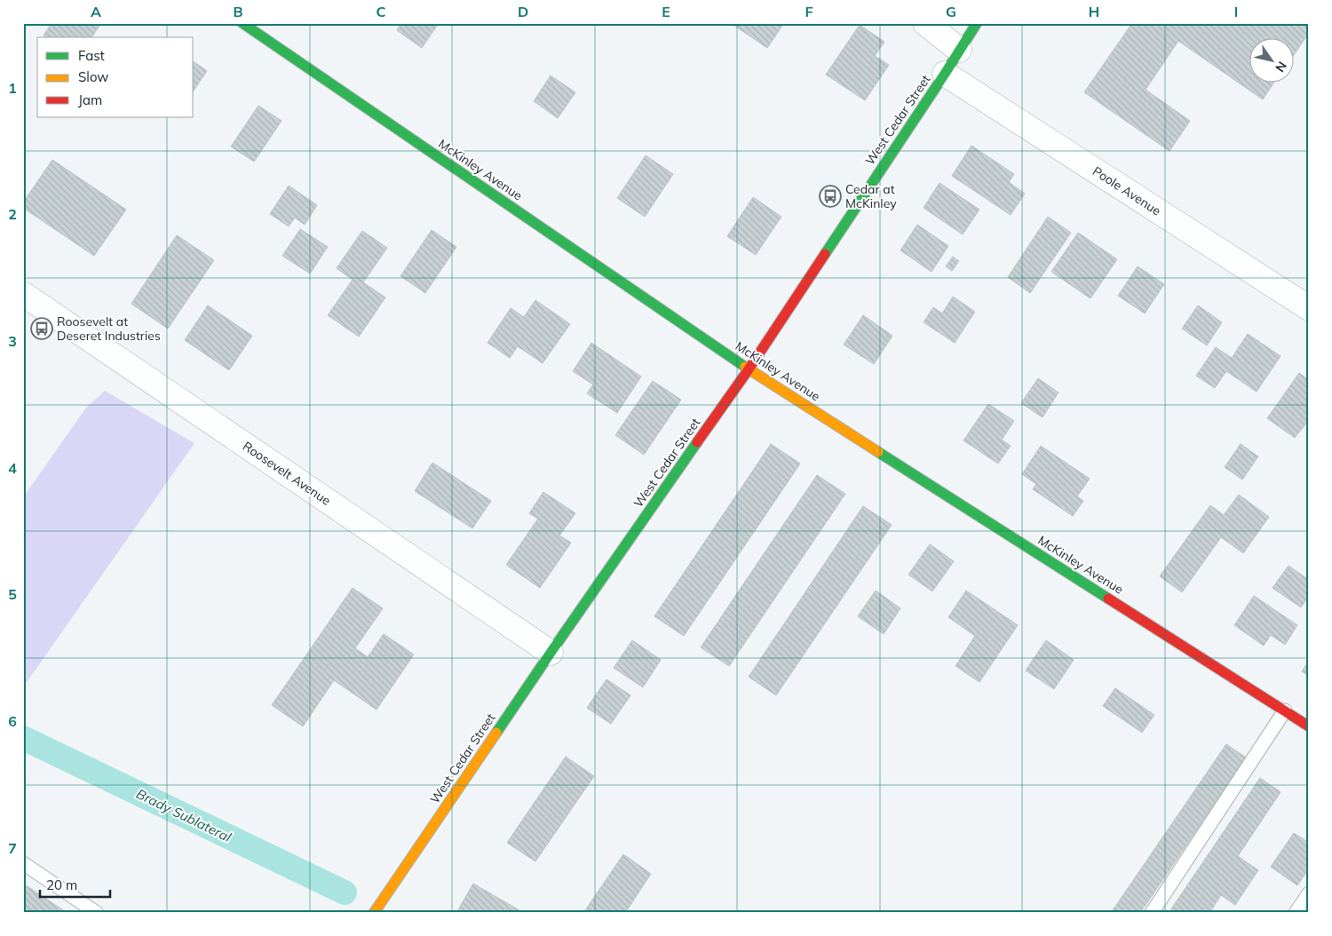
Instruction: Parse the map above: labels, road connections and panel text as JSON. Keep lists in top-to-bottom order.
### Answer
{
  "streets": {
    "street": [
      "West Cedar Street",
      "McKinley Avenue",
      "Poole Avenue",
      "Roosevelt Avenue"
    ]
  },
  "crossings": [
    ["West Cedar Street", "McKinley Avenue"],
    ["West Cedar Street", "Poole Avenue"],
    ["West Cedar Street", "Roosevelt Avenue"]
  ],
  "water": ["Brady Sublateral"],
  "places": {
    "bus stop": ["Cedar at McKinley", "Roosevelt at Deseret Industries"]
  },
  "legend": ["Fast", "Slow", "Jam"],
  "scale_bar": "20 m",
  "north": "bottom right",
  "grid": {
    "columns": [
      "A",
      "B",
      "C",
      "D",
      "E",
      "F",
      "G",
      "H",
      "I"
    ],
    "rows": [
      "1",
      "2",
      "3",
      "4",
      "5",
      "6",
      "7"
    ]
  }
}
